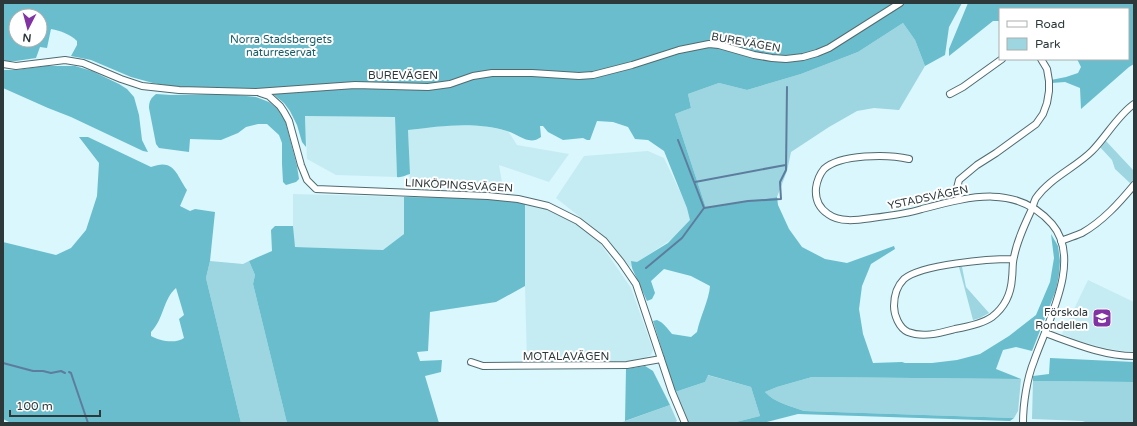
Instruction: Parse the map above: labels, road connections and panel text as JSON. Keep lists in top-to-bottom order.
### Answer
{
  "streets": {
    "street": [
      "BUREVÄGEN",
      "LINKÖPINGSVÄGEN",
      "YSTADSVÄGEN",
      "MOTALAVÄGEN"
    ]
  },
  "crossings": [
    ["BUREVÄGEN", "LINKÖPINGSVÄGEN"],
    ["LINKÖPINGSVÄGEN", "MOTALAVÄGEN"]
  ],
  "parks": ["Norra Stadsbergets naturreservat"],
  "places": {
    "school or university": ["Förskola Rondellen"]
  },
  "legend": ["Road", "Park"],
  "scale_bar": "100 m",
  "north": "bottom"
}
